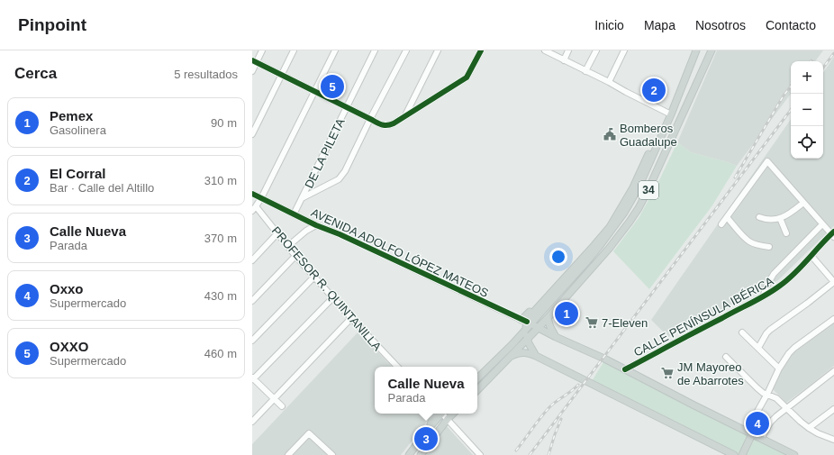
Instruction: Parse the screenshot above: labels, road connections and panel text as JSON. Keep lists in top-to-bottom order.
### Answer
{
  "streets": {
    "main road": ["34", "AVENIDA ADOLFO LÓPEZ MATEOS"],
    "street": ["DE LA PILETA", "PROFESOR R. QUINTANILLA", "CALLE PENÍNSULA IBÉRICA"]
  },
  "crossings": [
    ["DE LA PILETA", "AVENIDA ADOLFO LÓPEZ MATEOS"],
    ["34", "AVENIDA ADOLFO LÓPEZ MATEOS"],
    ["AVENIDA ADOLFO LÓPEZ MATEOS", "CALLE PENÍNSULA IBÉRICA"]
  ],
  "places": {
    "public building": ["Bomberos Guadalupe"],
    "supermarket": ["7-Eleven", "JM Mayoreo de Abarrotes"]
  },
  "page": {
    "header": "Pinpoint",
    "nav": [
      "Inicio",
      "Mapa",
      "Nosotros",
      "Contacto"
    ],
    "heading": ["Cerca", "5 resultados"],
    "map_buttons": ["+", "−"],
    "pins": [
      "5",
      "2",
      "1",
      "4",
      "3"
    ],
    "list": [
      {
        "mark": "1",
        "name": "Pemex",
        "note": "Gasolinera",
        "value": "90 m"
      },
      {
        "mark": "2",
        "name": "El Corral",
        "note": "Bar · Calle del Altillo",
        "value": "310 m"
      },
      {
        "mark": "3",
        "name": "Calle Nueva",
        "note": "Parada",
        "value": "370 m"
      },
      {
        "mark": "4",
        "name": "Oxxo",
        "note": "Supermercado",
        "value": "430 m"
      },
      {
        "mark": "5",
        "name": "OXXO",
        "note": "Supermercado",
        "value": "460 m"
      }
    ],
    "popup": ["Calle Nueva", "Parada"]
  }
}
